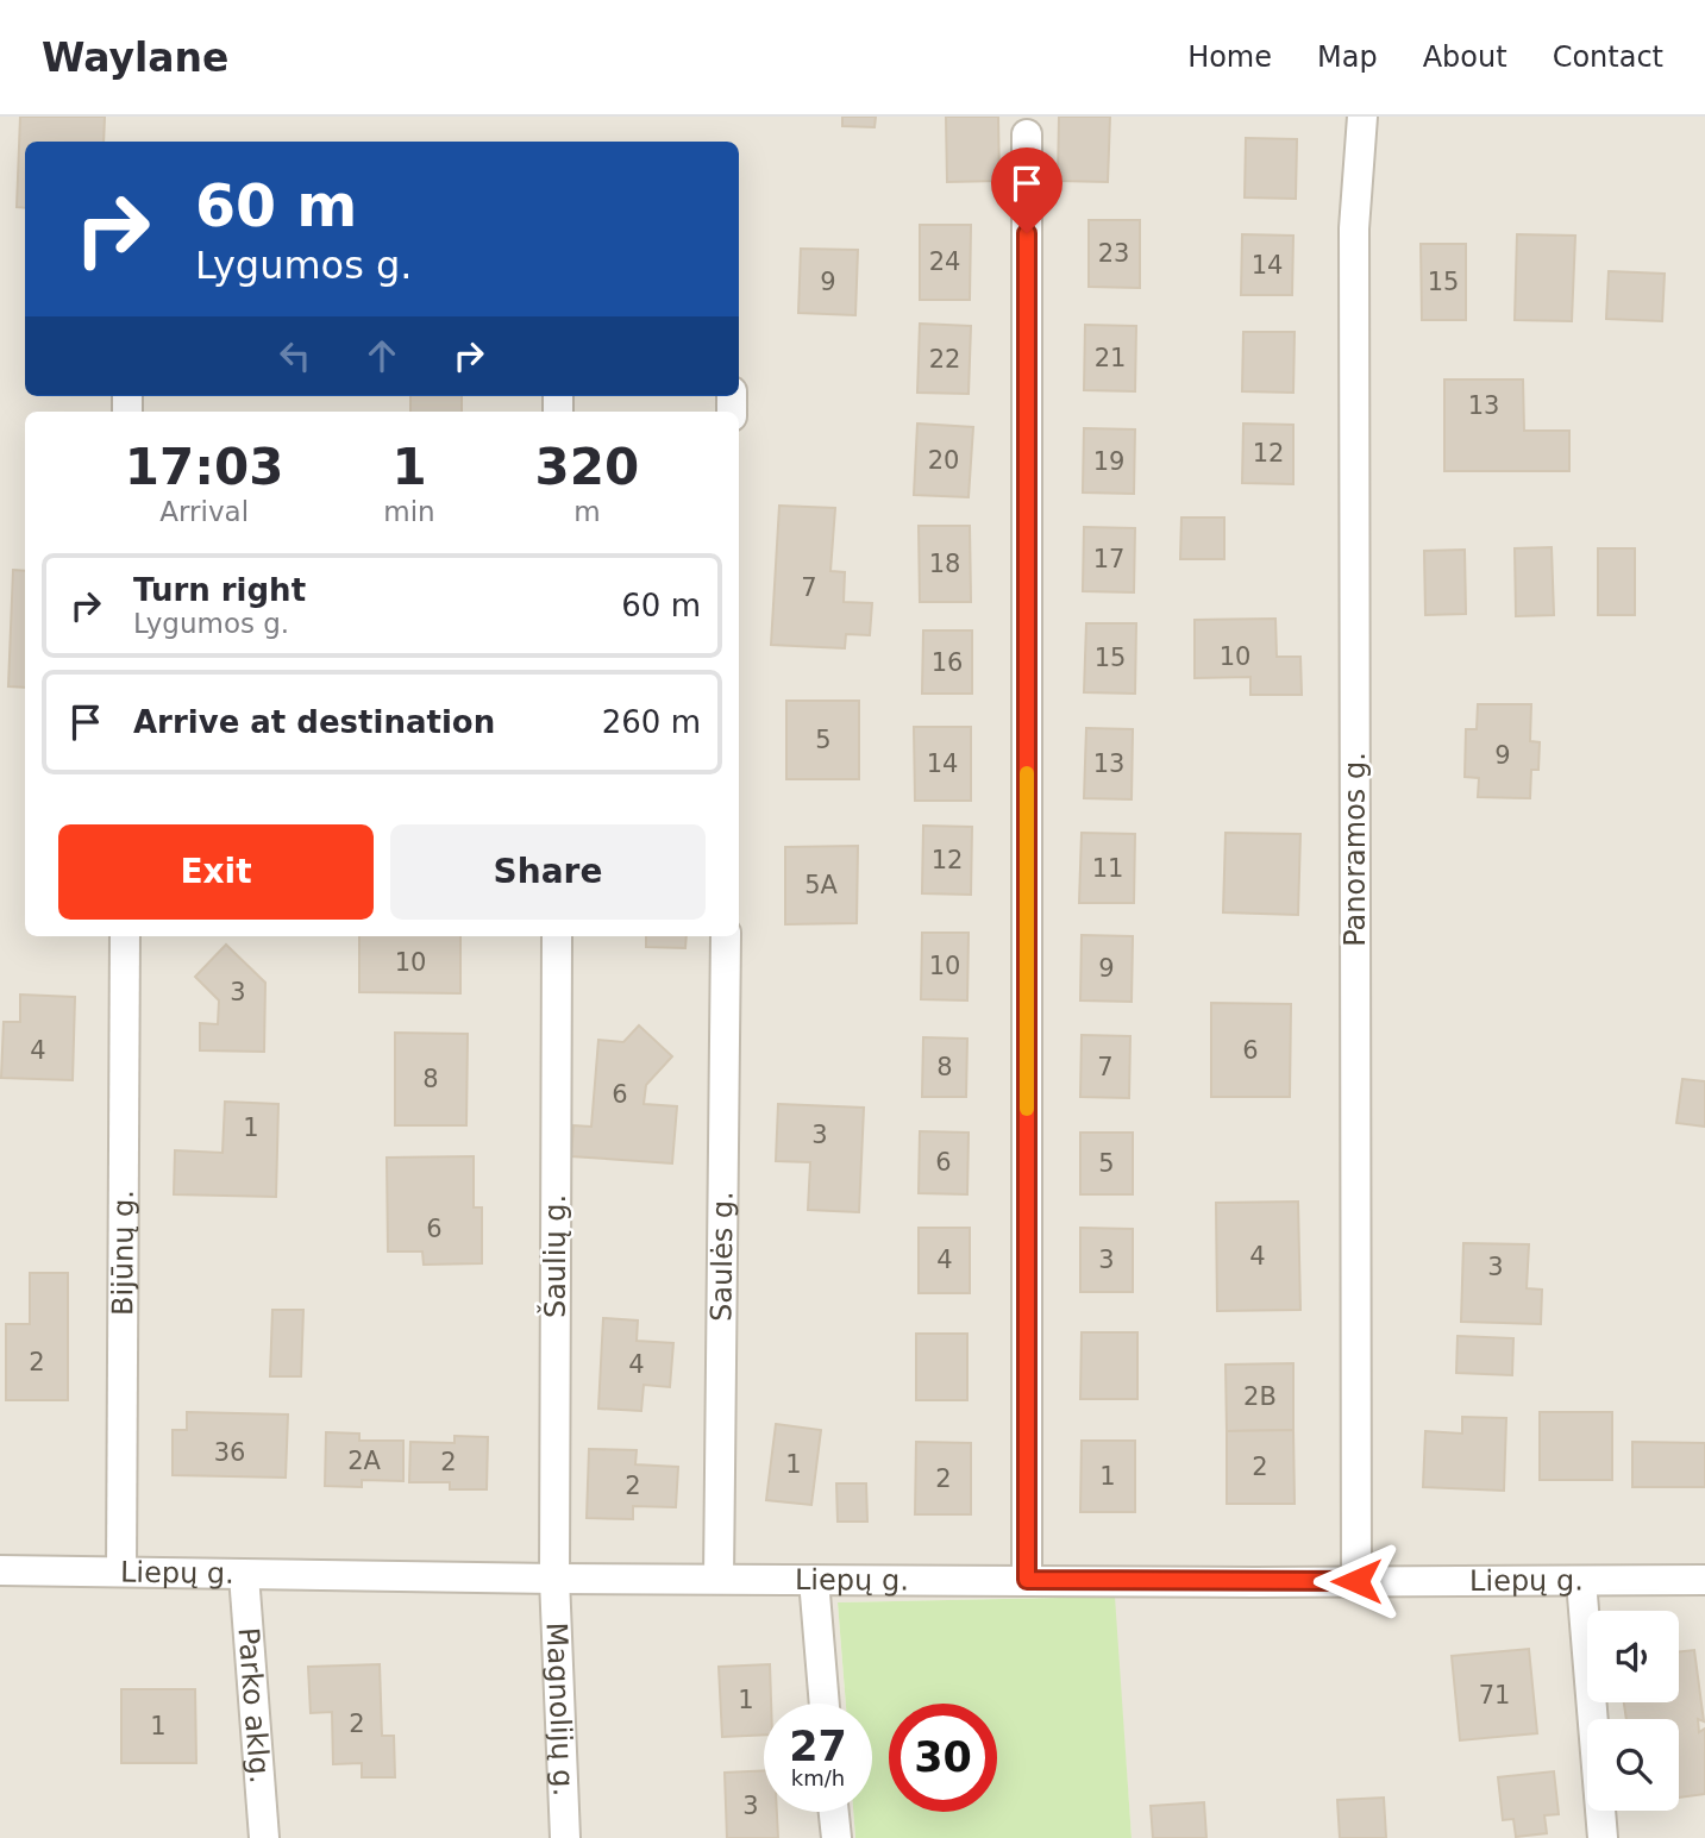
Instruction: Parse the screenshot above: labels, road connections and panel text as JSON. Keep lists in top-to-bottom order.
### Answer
{
  "streets": {
    "street": [
      "Panoramos g.",
      "Bijūnų g.",
      "Šaulių g.",
      "Saulės g.",
      "Liepų g.",
      "Parko aklg.",
      "Magnolijų g."
    ]
  },
  "crossings": [
    ["Panoramos g.", "Liepų g."],
    ["Bijūnų g.", "Liepų g."],
    ["Šaulių g.", "Liepų g."],
    ["Šaulių g.", "Magnolijų g."],
    ["Saulės g.", "Liepų g."],
    ["Liepų g.", "Parko aklg."],
    ["Liepų g.", "Magnolijų g."]
  ],
  "house_numbers": [
    "23",
    "24",
    "14",
    "9",
    "15",
    "21",
    "22",
    "13",
    "12",
    "20",
    "19",
    "17",
    "18",
    "7",
    "10",
    "15",
    "16",
    "5",
    "9",
    "14",
    "13",
    "12",
    "11",
    "5A",
    "10",
    "10",
    "9",
    "3",
    "4",
    "6",
    "8",
    "7",
    "8",
    "6",
    "1",
    "3",
    "6",
    "5",
    "6",
    "4",
    "4",
    "3",
    "3",
    "2",
    "4",
    "2B",
    "36",
    "2A",
    "2",
    "1",
    "2",
    "1",
    "2",
    "2",
    "71",
    "1",
    "2",
    "1",
    "3"
  ],
  "page": {
    "header": "Waylane",
    "nav": [
      "Home",
      "Map",
      "About",
      "Contact"
    ],
    "turn": ["60 m", "Lygumos g."],
    "eta": [
      "17:03",
      "Arrival",
      "1",
      "min",
      "320",
      "m"
    ],
    "list": [
      {
        "name": "Turn right",
        "note": "Lygumos g.",
        "value": "60 m"
      },
      {
        "name": "Arrive at destination",
        "value": "260 m"
      }
    ],
    "buttons": ["Exit", "Share"],
    "speed": "27 km/h",
    "limit": "30"
  }
}
